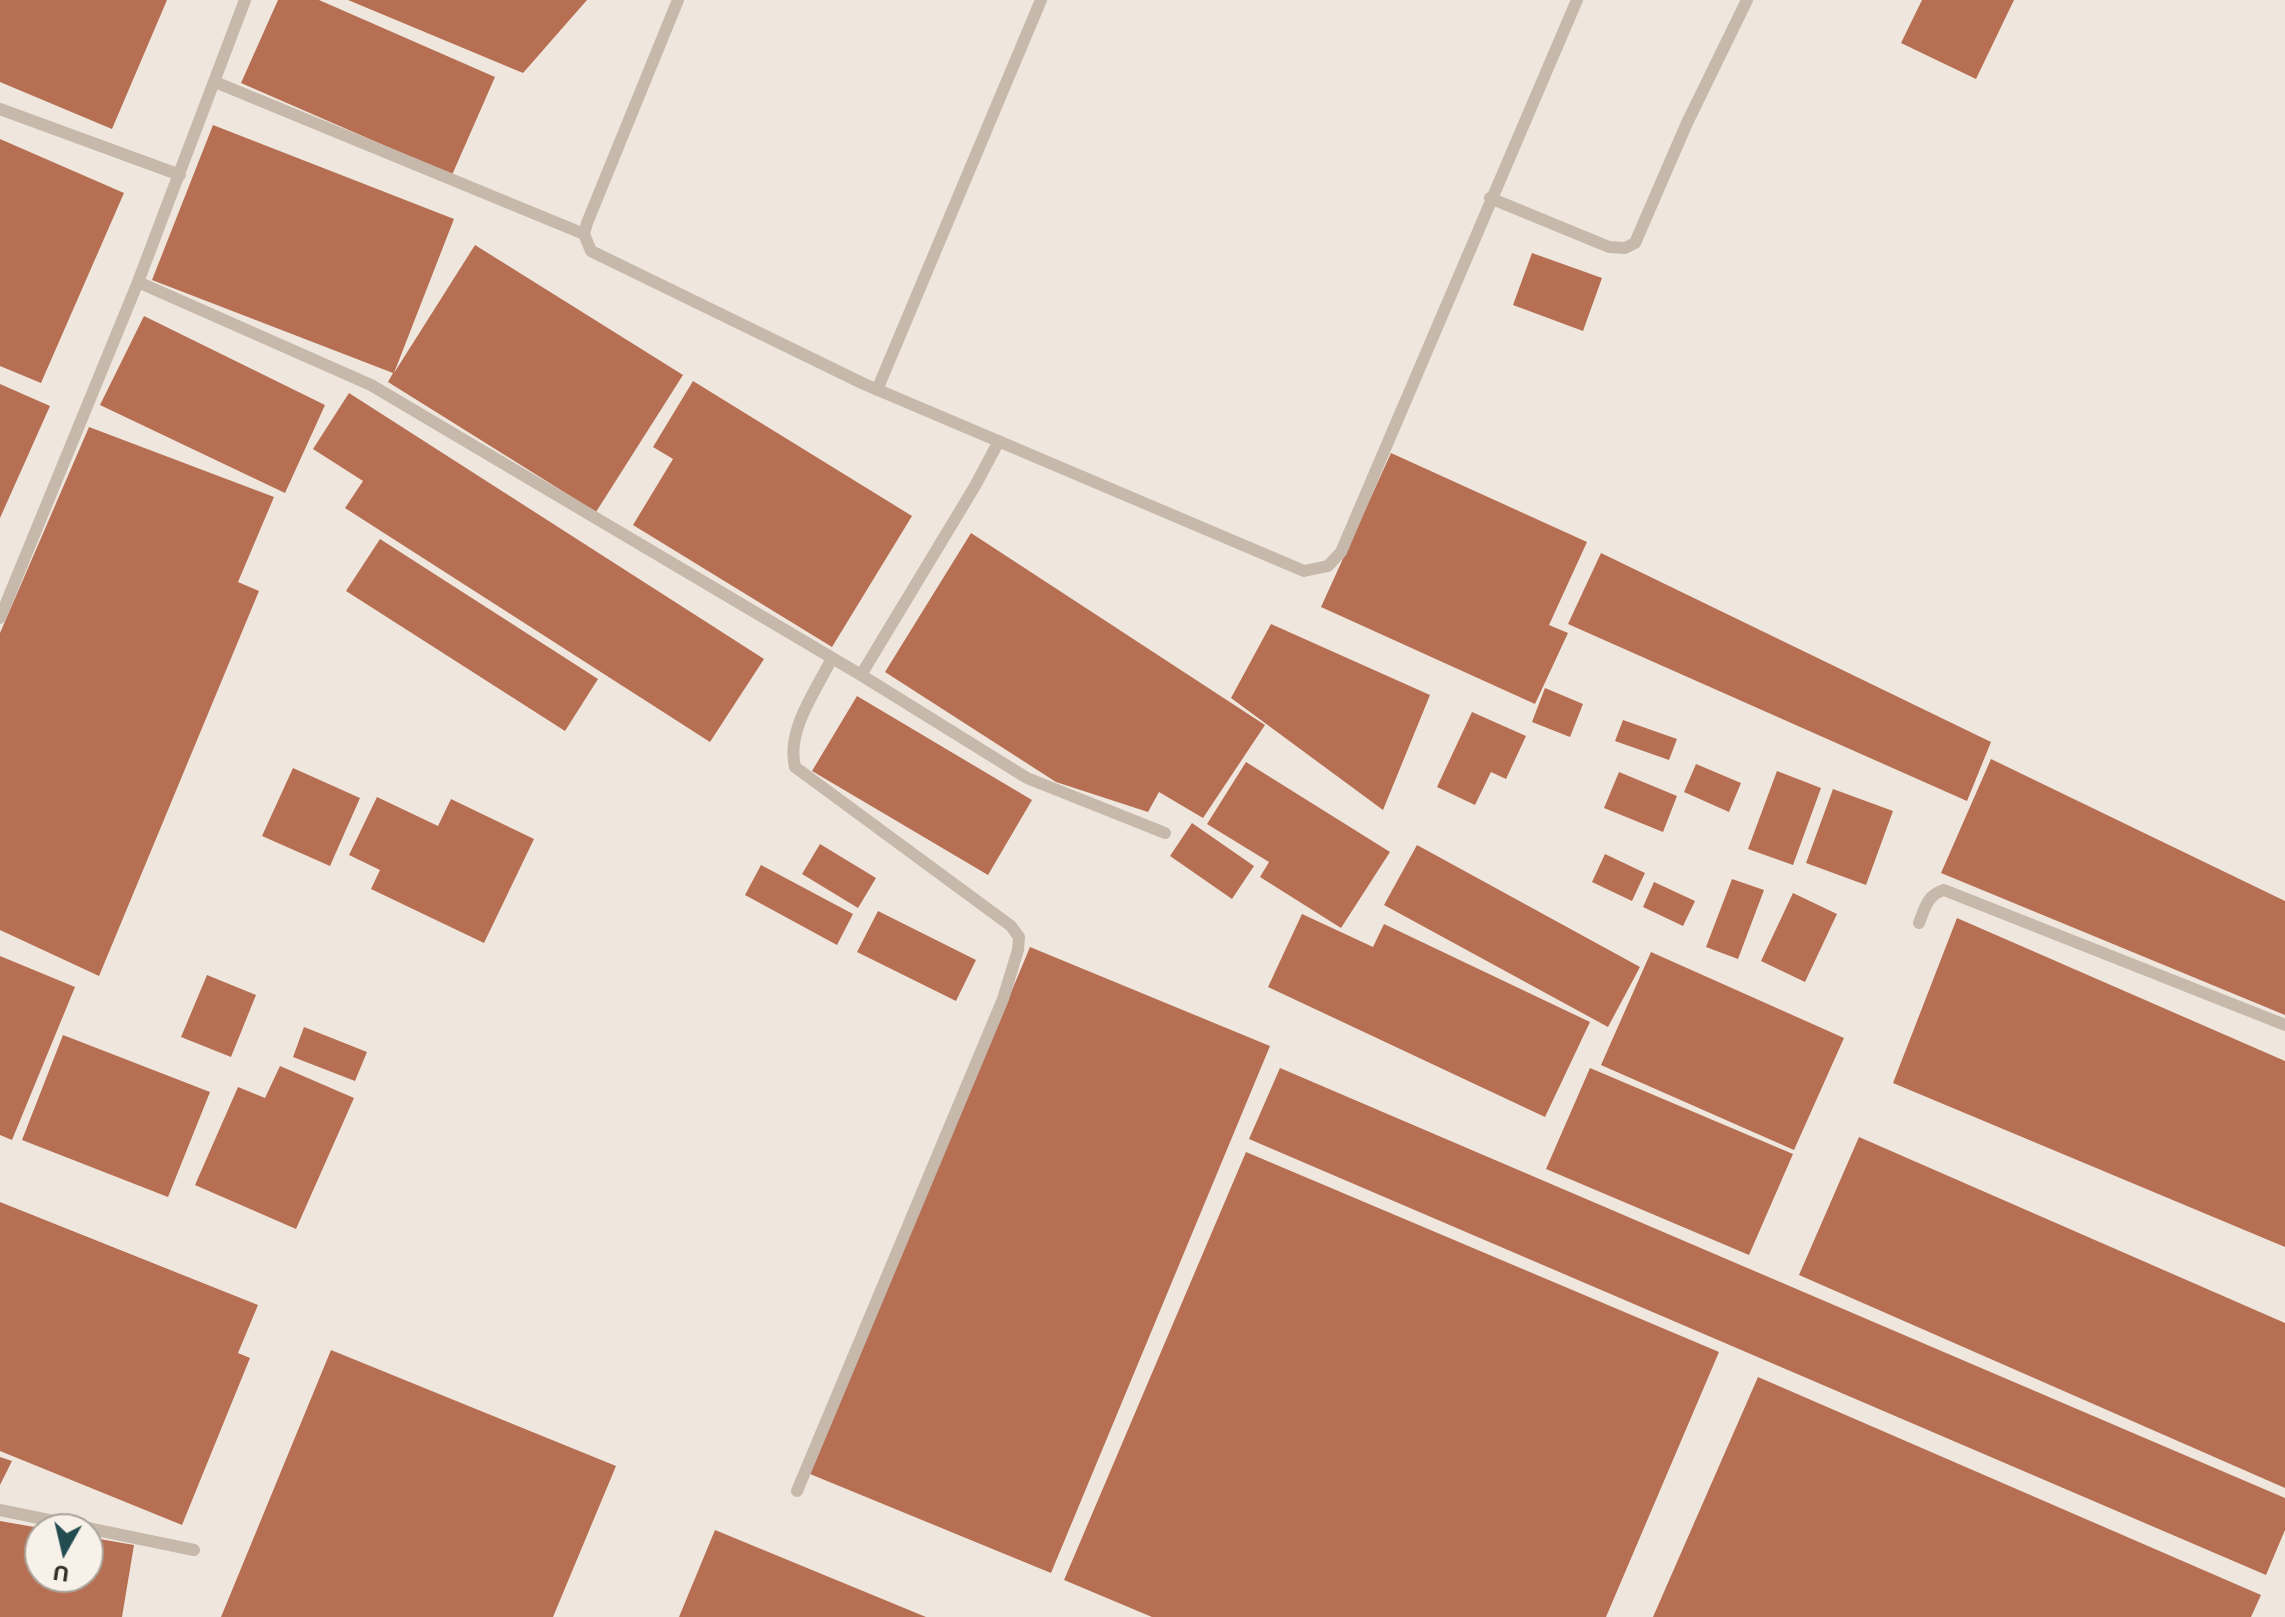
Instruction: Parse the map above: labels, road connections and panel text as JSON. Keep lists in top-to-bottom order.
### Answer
{
  "north": "bottom"
}
